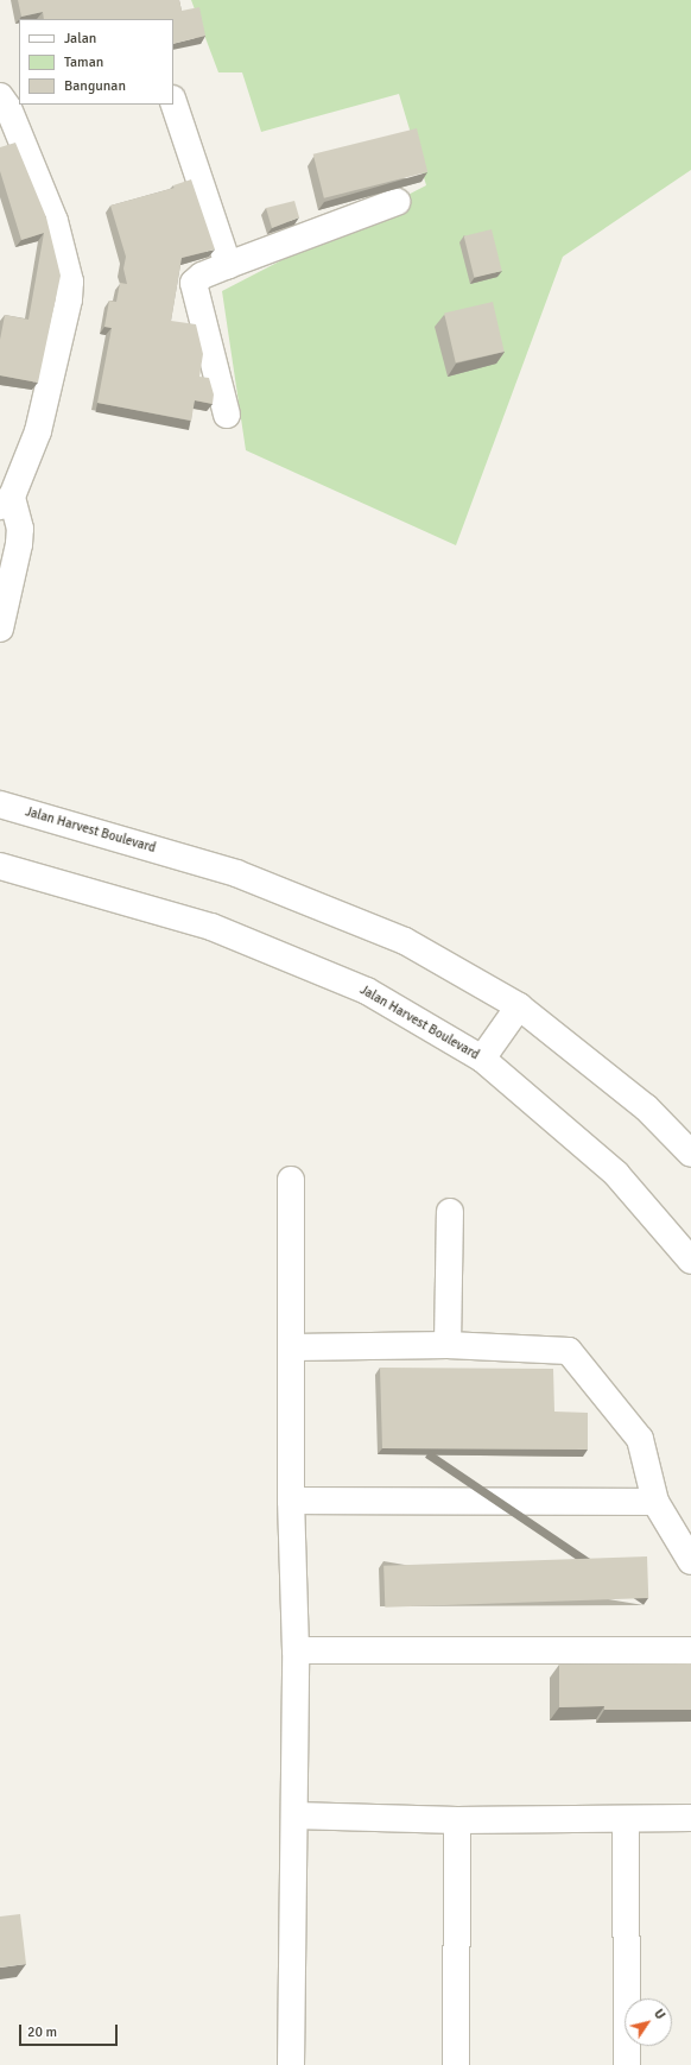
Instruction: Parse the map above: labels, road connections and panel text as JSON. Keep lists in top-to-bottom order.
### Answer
{
  "streets": {
    "street": ["Jalan Harvest Boulevard"]
  },
  "legend": ["Jalan", "Taman", "Bangunan"],
  "scale_bar": "20 m",
  "north": "top right"
}
